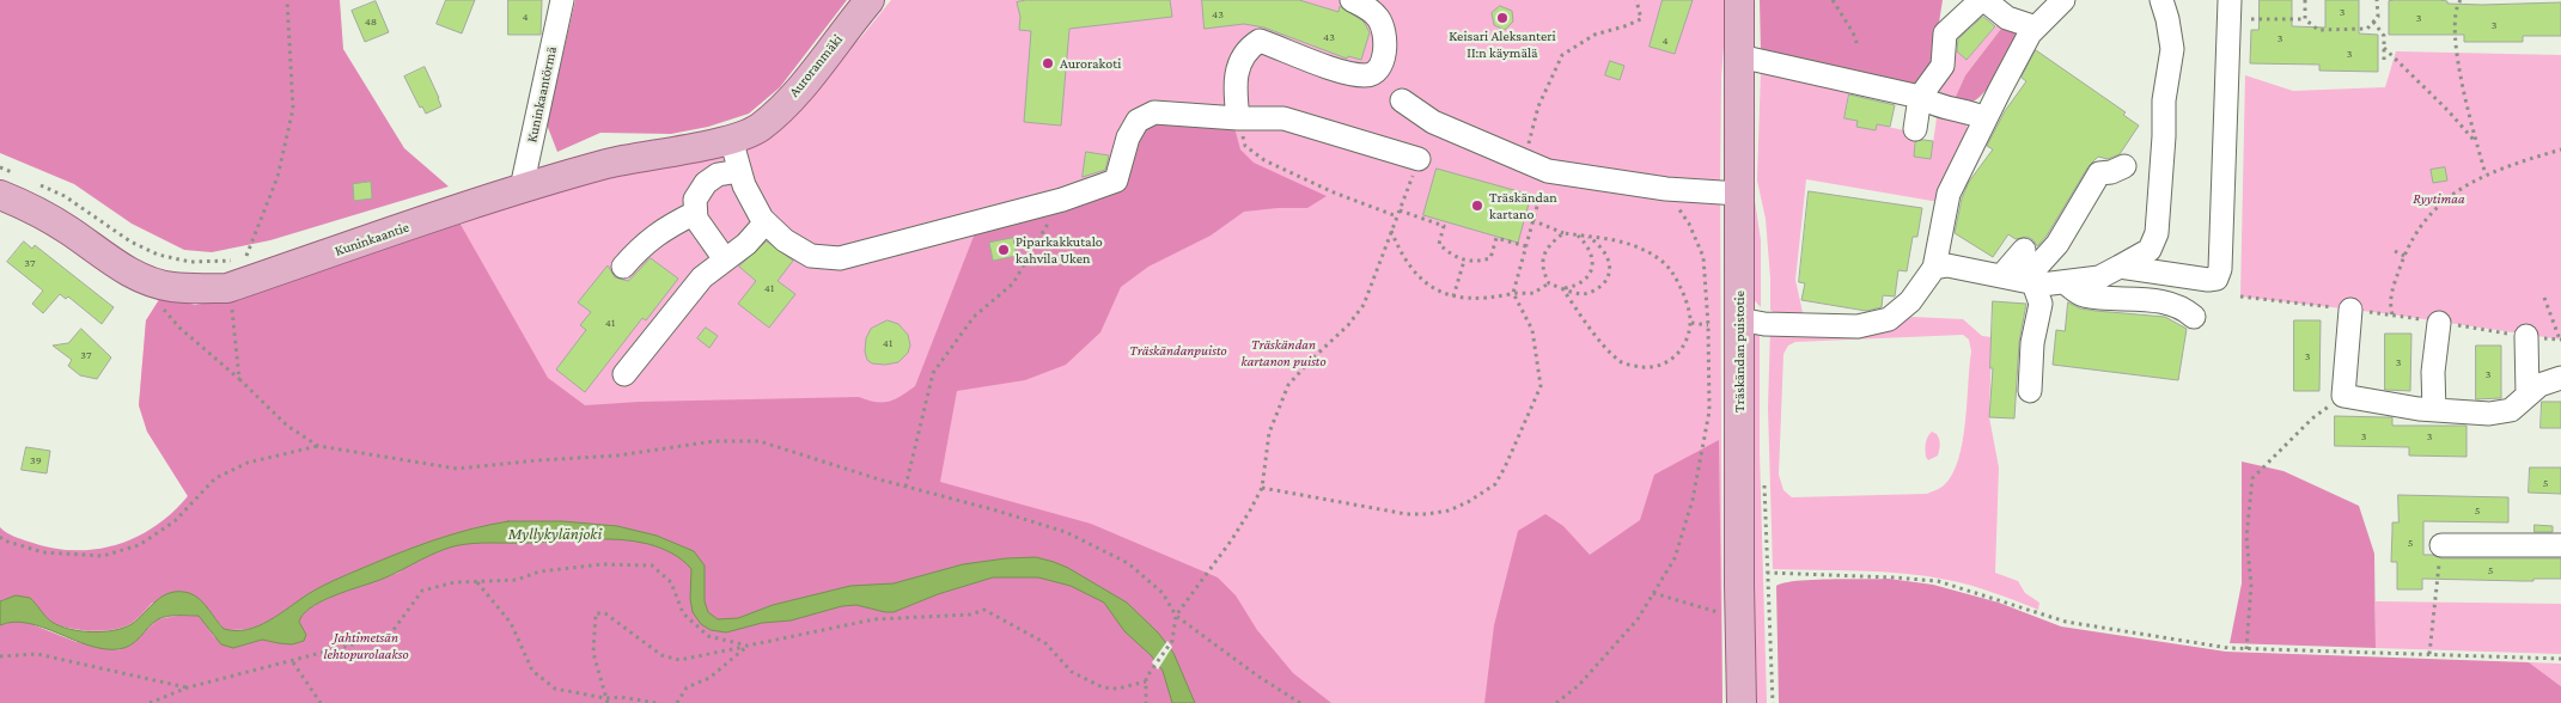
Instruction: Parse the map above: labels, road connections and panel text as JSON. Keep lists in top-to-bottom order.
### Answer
{
  "streets": {
    "main road": ["Auroranmäki", "Kuninkaantie", "Träskändan puistotie"],
    "lane": ["Kuninkaantörmä"]
  },
  "crossings": [
    ["Auroranmäki", "Kuninkaantie"],
    ["Kuninkaantörmä", "Kuninkaantie"]
  ],
  "water": ["Myllykylänjoki"],
  "parks": [
    "Ryytimaa",
    "Träskändan kartanon puisto",
    "Träskändanpuisto",
    "Jahtimetsän lehtopurolaakso"
  ],
  "places": [
    "Keisari Aleksanteri II:n käymälä",
    "Aurorakoti",
    "Träskändan kartano",
    "Piparkakkutalo kahvila Uken"
  ],
  "house_numbers": [
    "3",
    "43",
    "4",
    "3",
    "48",
    "3",
    "43",
    "3",
    "4",
    "3",
    "37",
    "41",
    "41",
    "41",
    "37",
    "3",
    "3",
    "3",
    "3",
    "3",
    "39",
    "5",
    "5",
    "5",
    "5"
  ]
}
